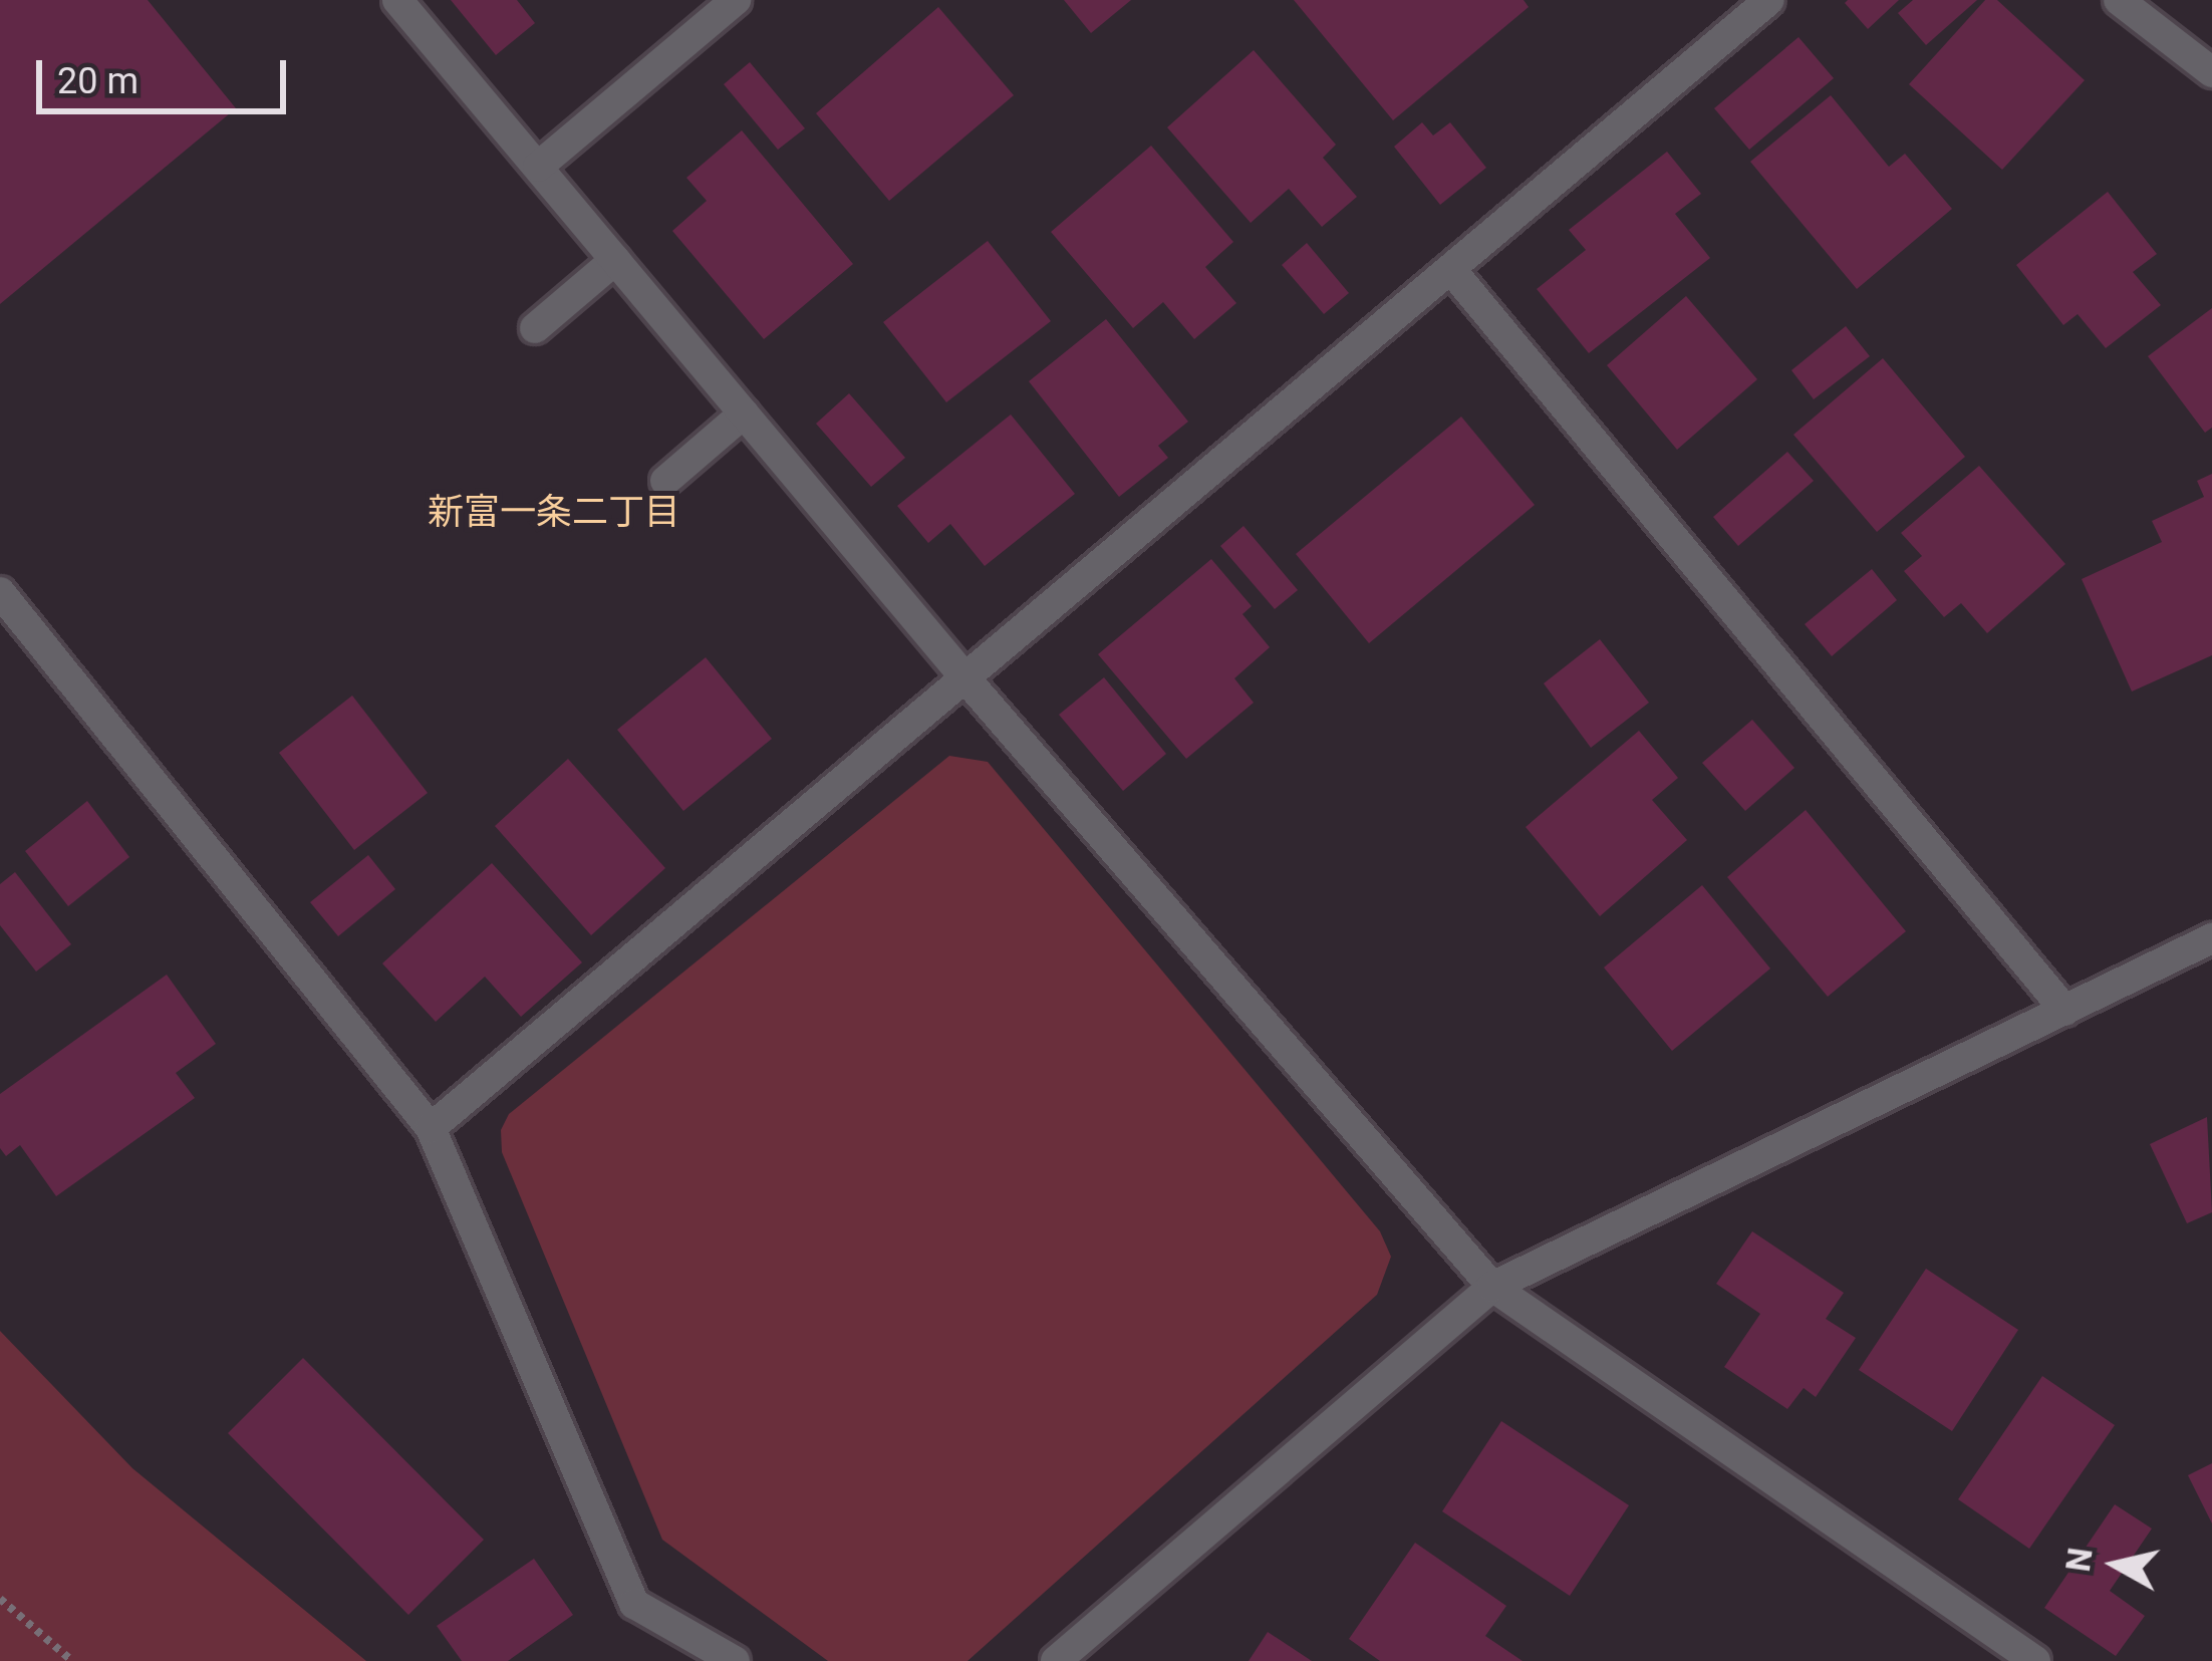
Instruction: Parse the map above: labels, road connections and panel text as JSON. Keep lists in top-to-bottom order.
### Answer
{
  "districts": ["新富一条二丁目"],
  "scale_bar": "20 m",
  "north": "left"
}
